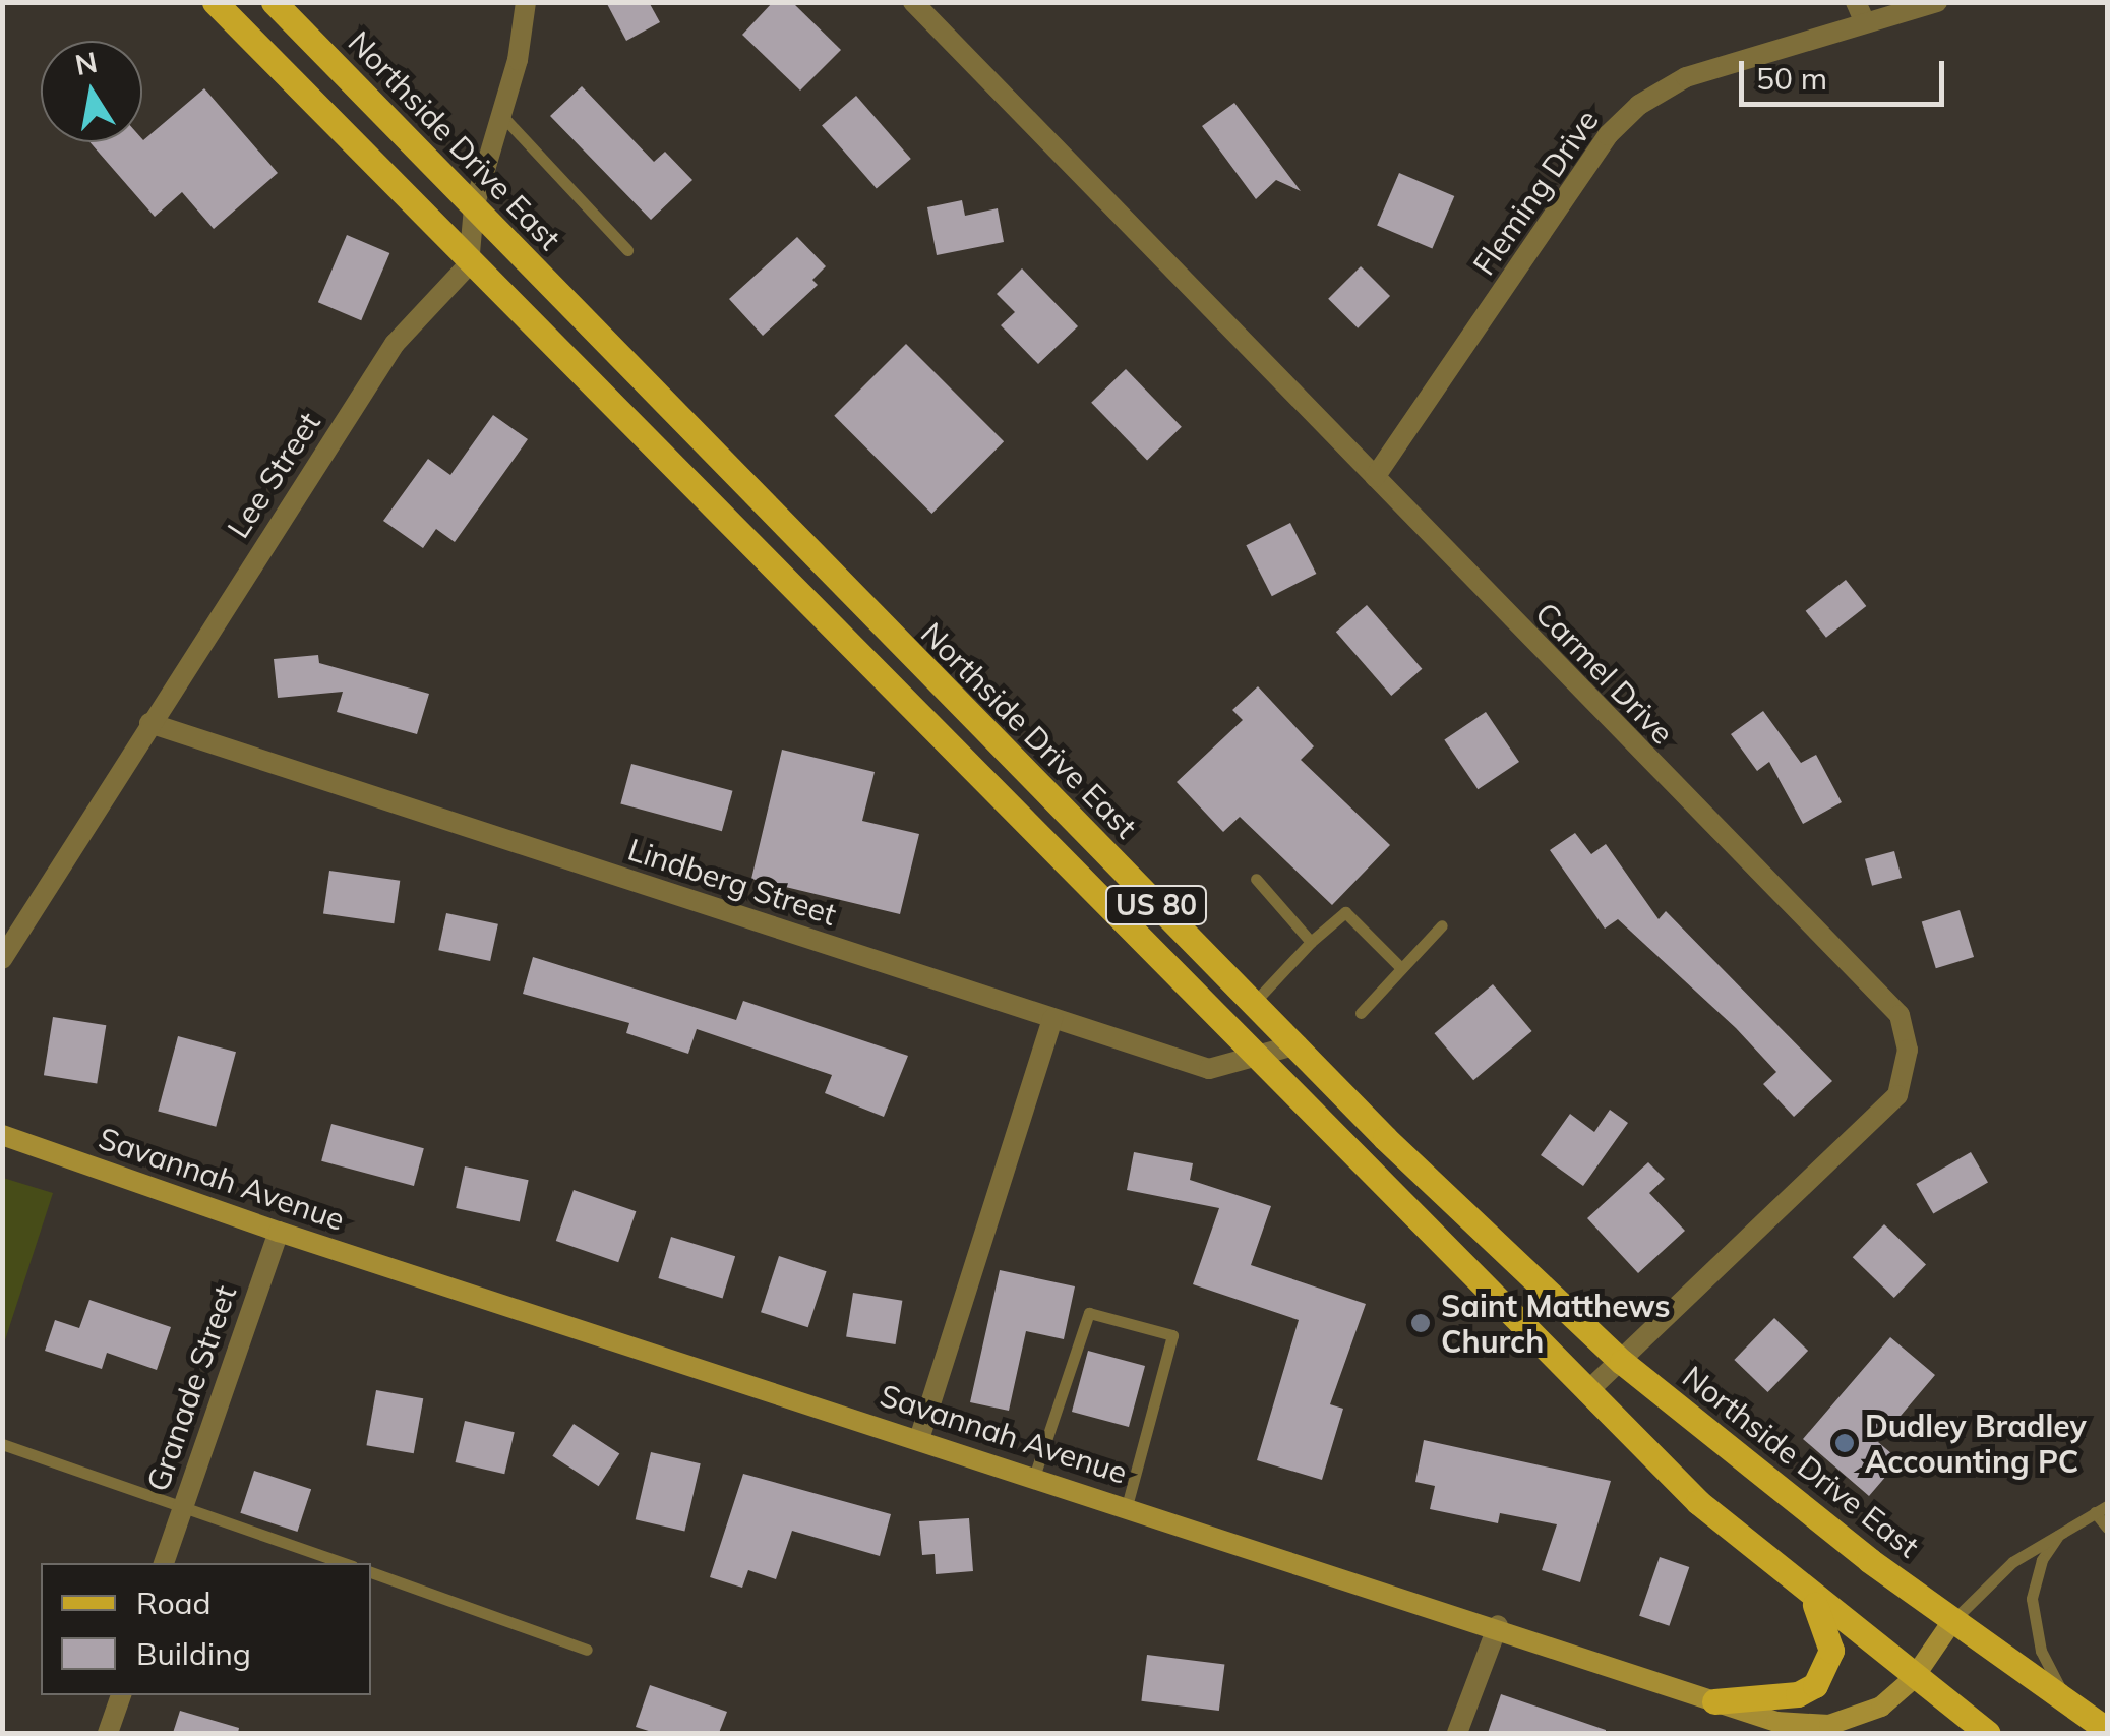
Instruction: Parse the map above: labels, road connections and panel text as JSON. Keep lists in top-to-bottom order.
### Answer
{
  "streets": {
    "main road": ["Northside Drive East", "US 80"],
    "street": [
      "Fleming Drive",
      "Lee Street",
      "Carmel Drive",
      "Lindberg Street",
      "Savannah Avenue",
      "Granade Street"
    ]
  },
  "crossings": [
    ["Northside Drive East", "Carmel Drive"],
    ["Northside Drive East", "Lindberg Street"],
    ["Northside Drive East", "Savannah Avenue"],
    ["Fleming Drive", "Carmel Drive"],
    ["Lee Street", "Lindberg Street"],
    ["Lee Street", "US 80"],
    ["Carmel Drive", "US 80"],
    ["Lindberg Street", "US 80"],
    ["US 80", "Savannah Avenue"],
    ["Savannah Avenue", "Granade Street"]
  ],
  "places": ["Saint Matthews Church", "Dudley Bradley Accounting PC"],
  "legend": ["Road", "Building"],
  "scale_bar": "50 m",
  "north": "top"
}
